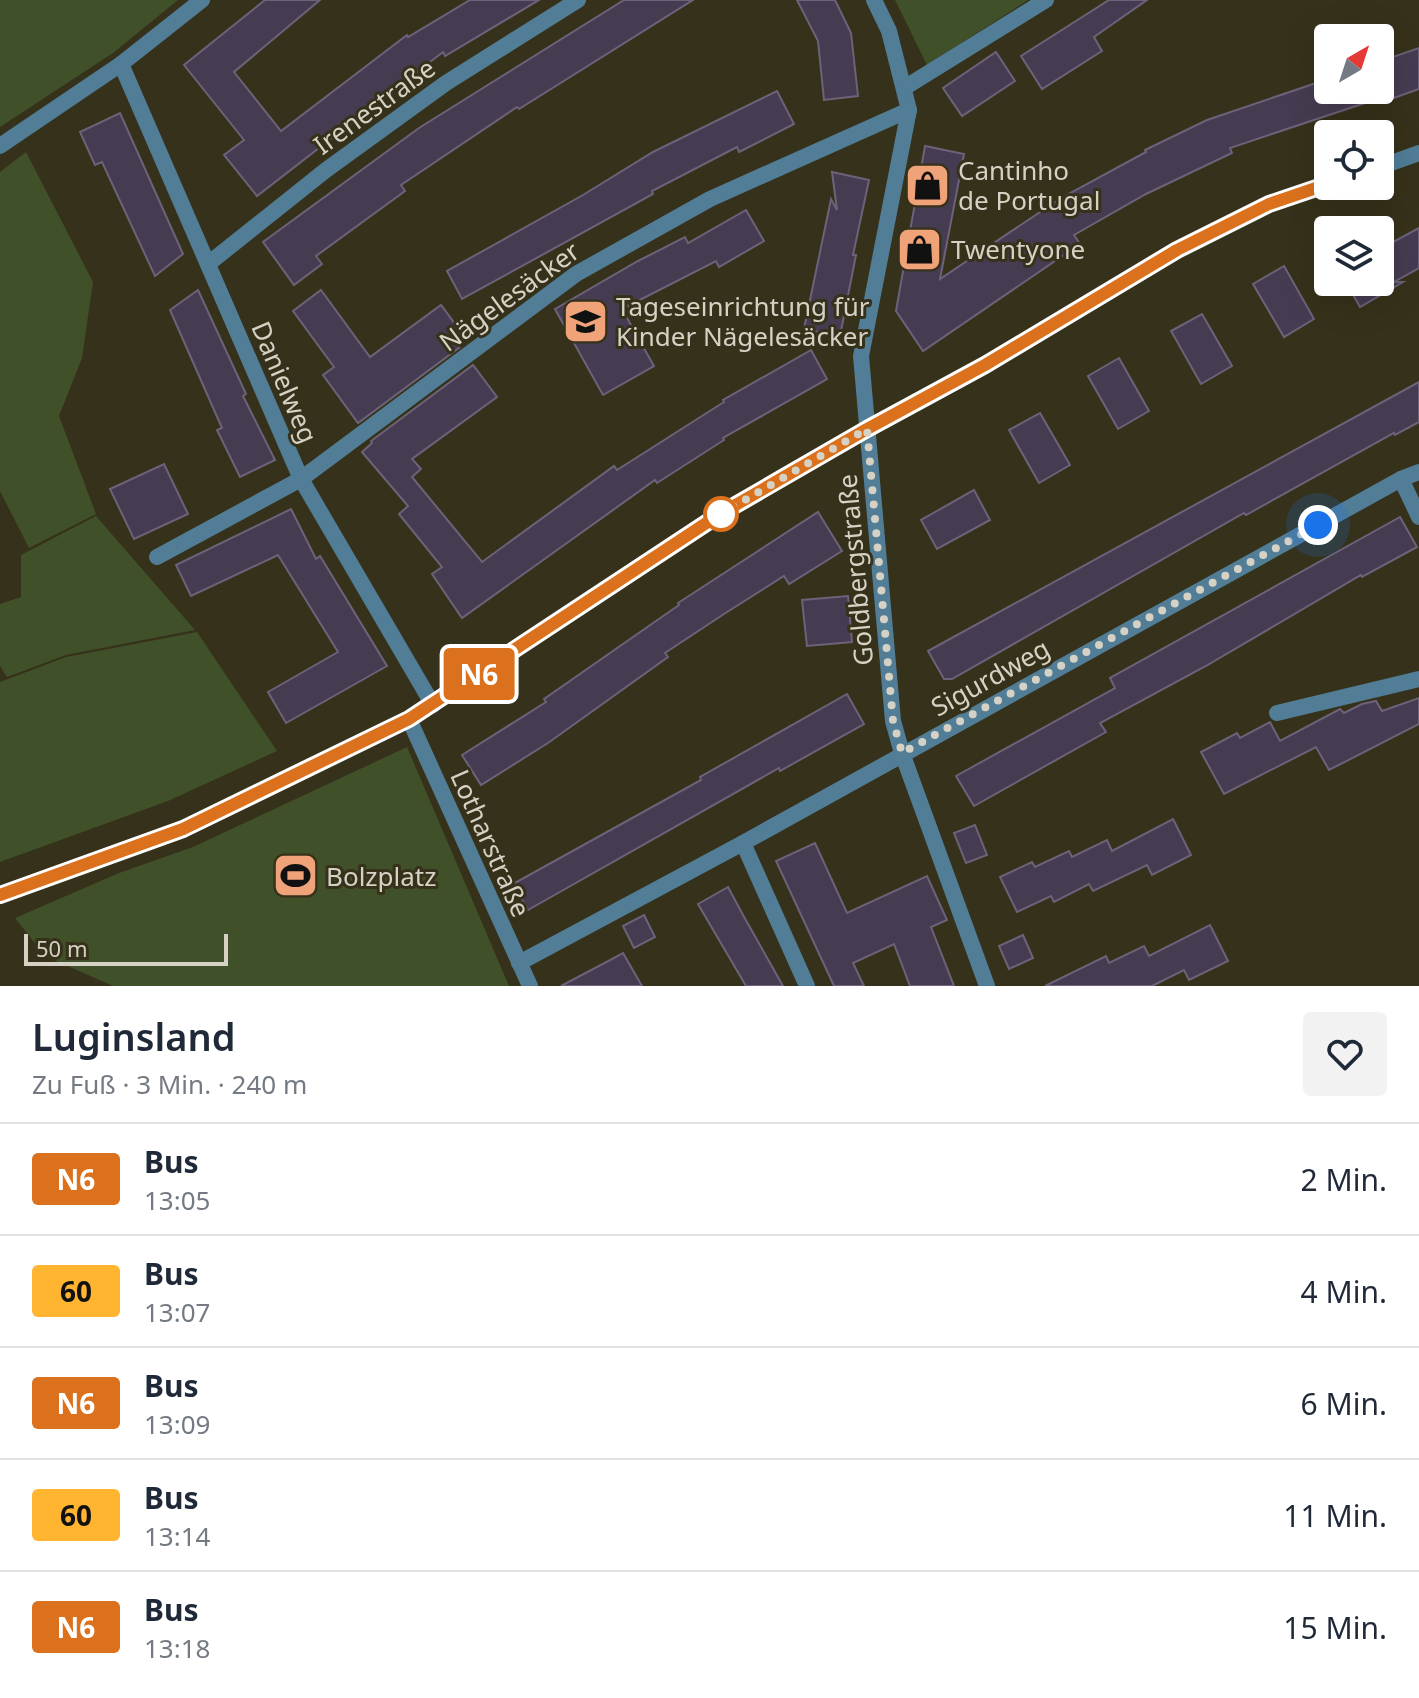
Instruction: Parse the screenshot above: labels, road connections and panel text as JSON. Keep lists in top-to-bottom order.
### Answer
{
  "streets": {
    "street": [
      "Irenestraße",
      "Nägelesäcker",
      "Danielweg",
      "Goldbergstraße",
      "Sigurdweg",
      "Lotharstraße"
    ]
  },
  "crossings": [
    ["Irenestraße", "Danielweg"],
    ["Nägelesäcker", "Danielweg"],
    ["Nägelesäcker", "Goldbergstraße"],
    ["Goldbergstraße", "Sigurdweg"],
    ["Sigurdweg", "Lotharstraße"]
  ],
  "places": {
    "shop": ["Cantinho de Portugal", "Twentyone"],
    "school or university": ["Tageseinrichtung für Kinder Nägelesäcker"],
    "sports": ["Bolzplatz"]
  },
  "lines": ["bus line N6"],
  "scale_bar": "50 m",
  "north": "top right",
  "page": {
    "on_map": "N6",
    "scale": "50 m",
    "heading": ["Luginsland", "Zu Fuß · 3 Min. · 240 m"],
    "list": [
      {
        "mark": "N6",
        "name": "Bus",
        "note": "13:05",
        "value": "2 Min."
      },
      {
        "mark": "60",
        "name": "Bus",
        "note": "13:07",
        "value": "4 Min."
      },
      {
        "mark": "N6",
        "name": "Bus",
        "note": "13:09",
        "value": "6 Min."
      },
      {
        "mark": "60",
        "name": "Bus",
        "note": "13:14",
        "value": "11 Min."
      },
      {
        "mark": "N6",
        "name": "Bus",
        "note": "13:18",
        "value": "15 Min."
      }
    ]
  }
}
